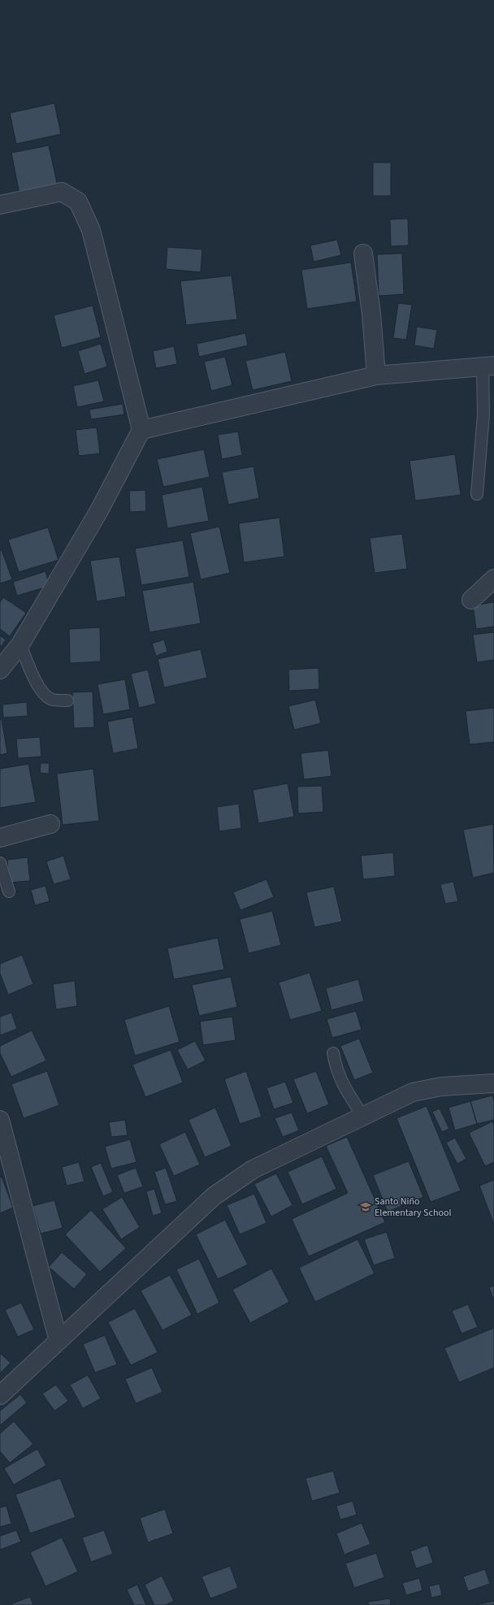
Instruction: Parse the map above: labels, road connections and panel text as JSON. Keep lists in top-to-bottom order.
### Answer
{
  "places": {
    "school or university": ["Santo Niño Elementary School"]
  }
}
